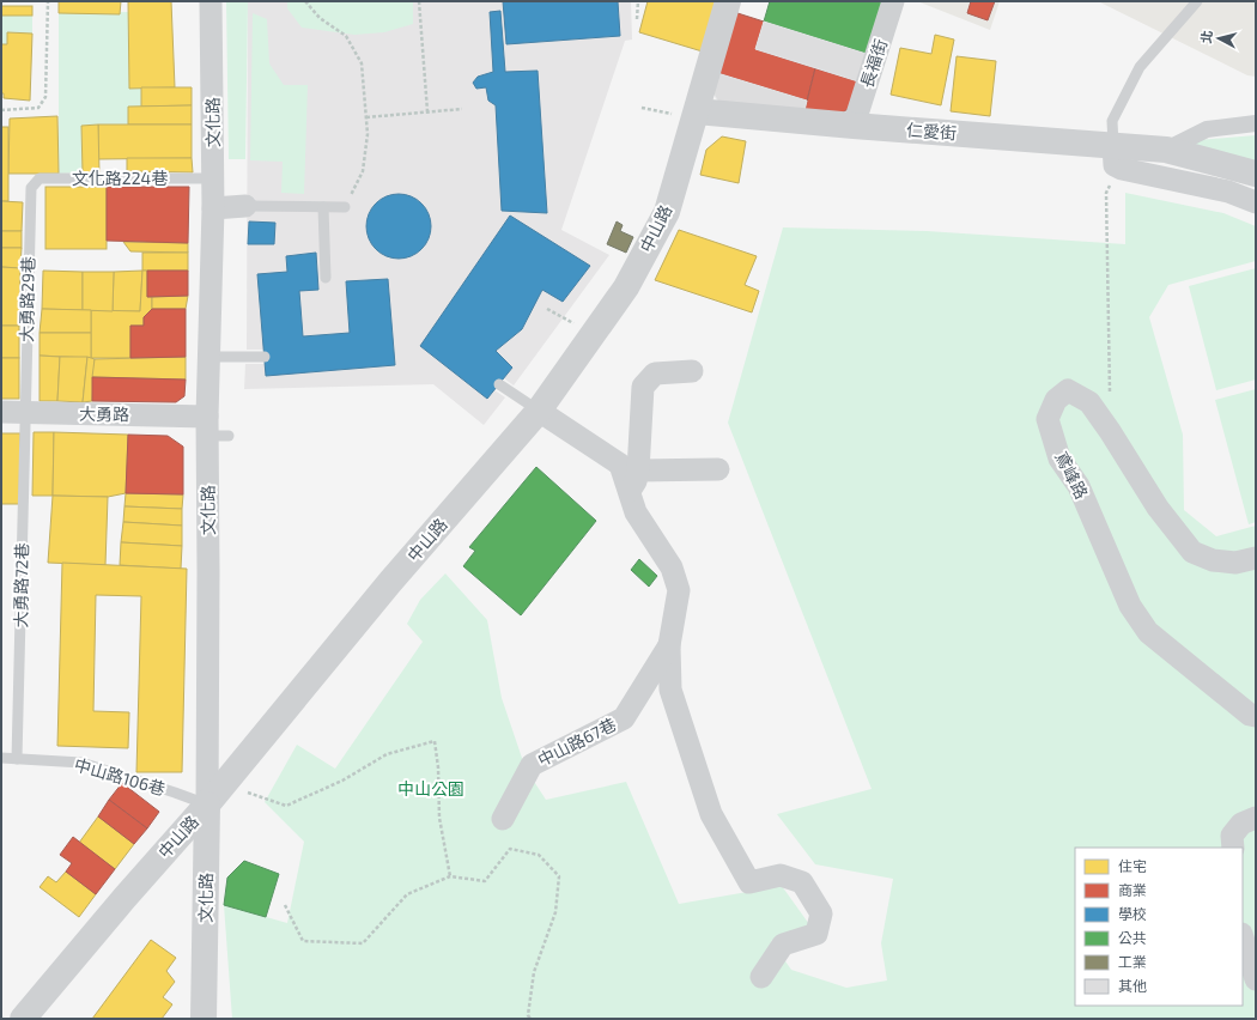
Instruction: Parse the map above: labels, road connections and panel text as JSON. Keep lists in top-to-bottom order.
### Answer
{
  "streets": {
    "street": [
      "長福街",
      "文化路",
      "仁愛街",
      "中山路",
      "大勇路",
      "鳶峰路",
      "中山路67巷"
    ],
    "lane": [
      "文化路224巷",
      "大勇路29巷",
      "大勇路72巷",
      "中山路106巷"
    ]
  },
  "crossings": [
    ["長福街", "仁愛街"],
    ["文化路", "文化路224巷"],
    ["文化路", "中山路"],
    ["文化路", "大勇路"],
    ["文化路", "中山路106巷"],
    ["仁愛街", "中山路"],
    ["文化路224巷", "大勇路29巷"],
    ["中山路", "中山路106巷"],
    ["大勇路29巷", "大勇路"],
    ["大勇路29巷", "大勇路72巷"],
    ["大勇路", "大勇路72巷"],
    ["大勇路72巷", "中山路106巷"]
  ],
  "parks": ["中山公園"],
  "legend": [
    "住宅",
    "商業",
    "學校",
    "公共",
    "工業",
    "其他"
  ],
  "north": "left"
}
